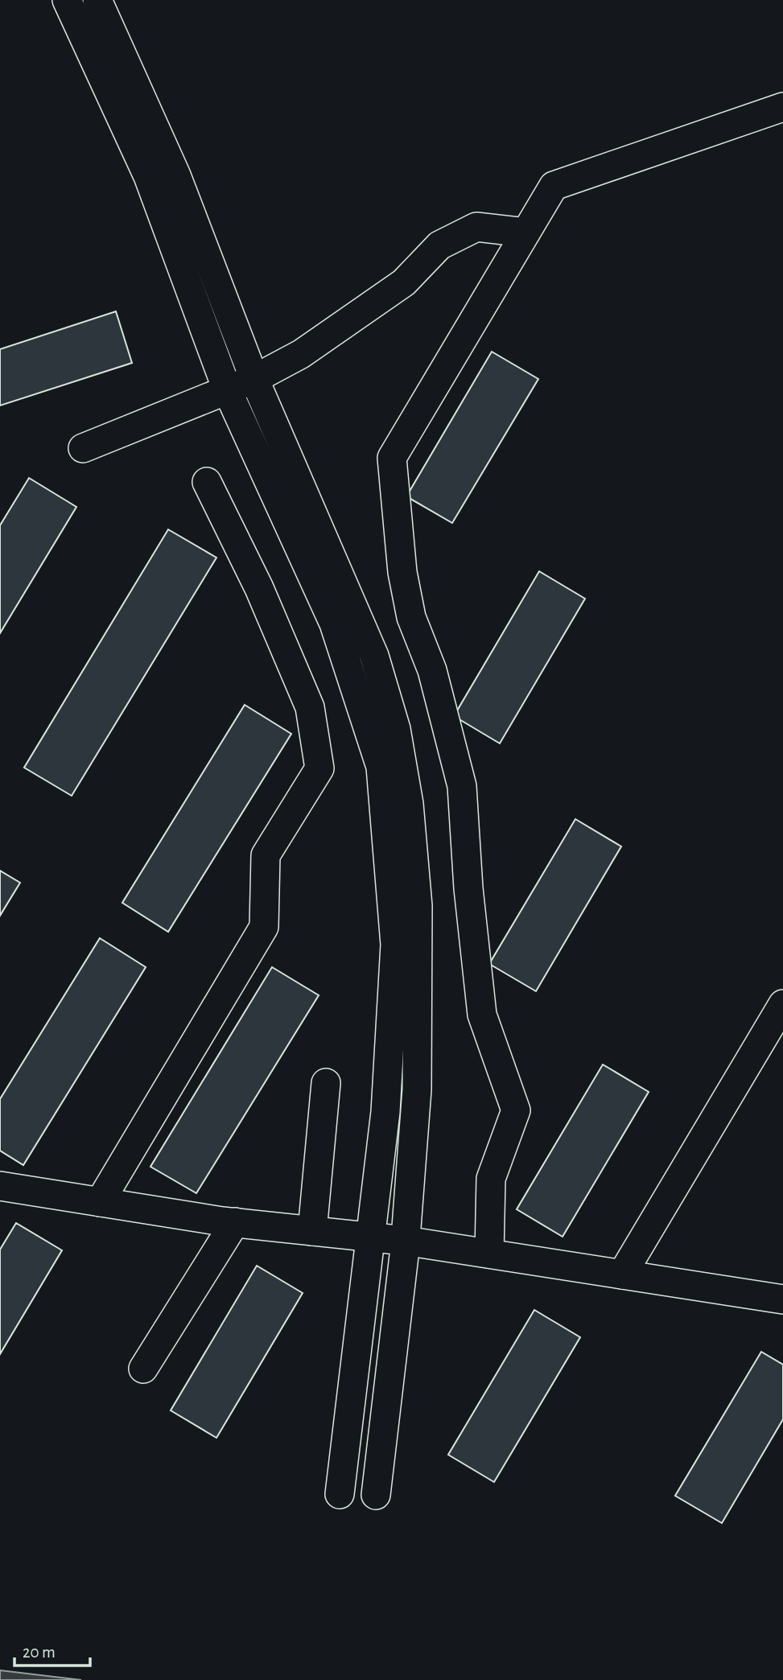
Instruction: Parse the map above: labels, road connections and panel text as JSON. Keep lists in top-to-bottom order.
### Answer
{
  "scale_bar": "20 m"
}
